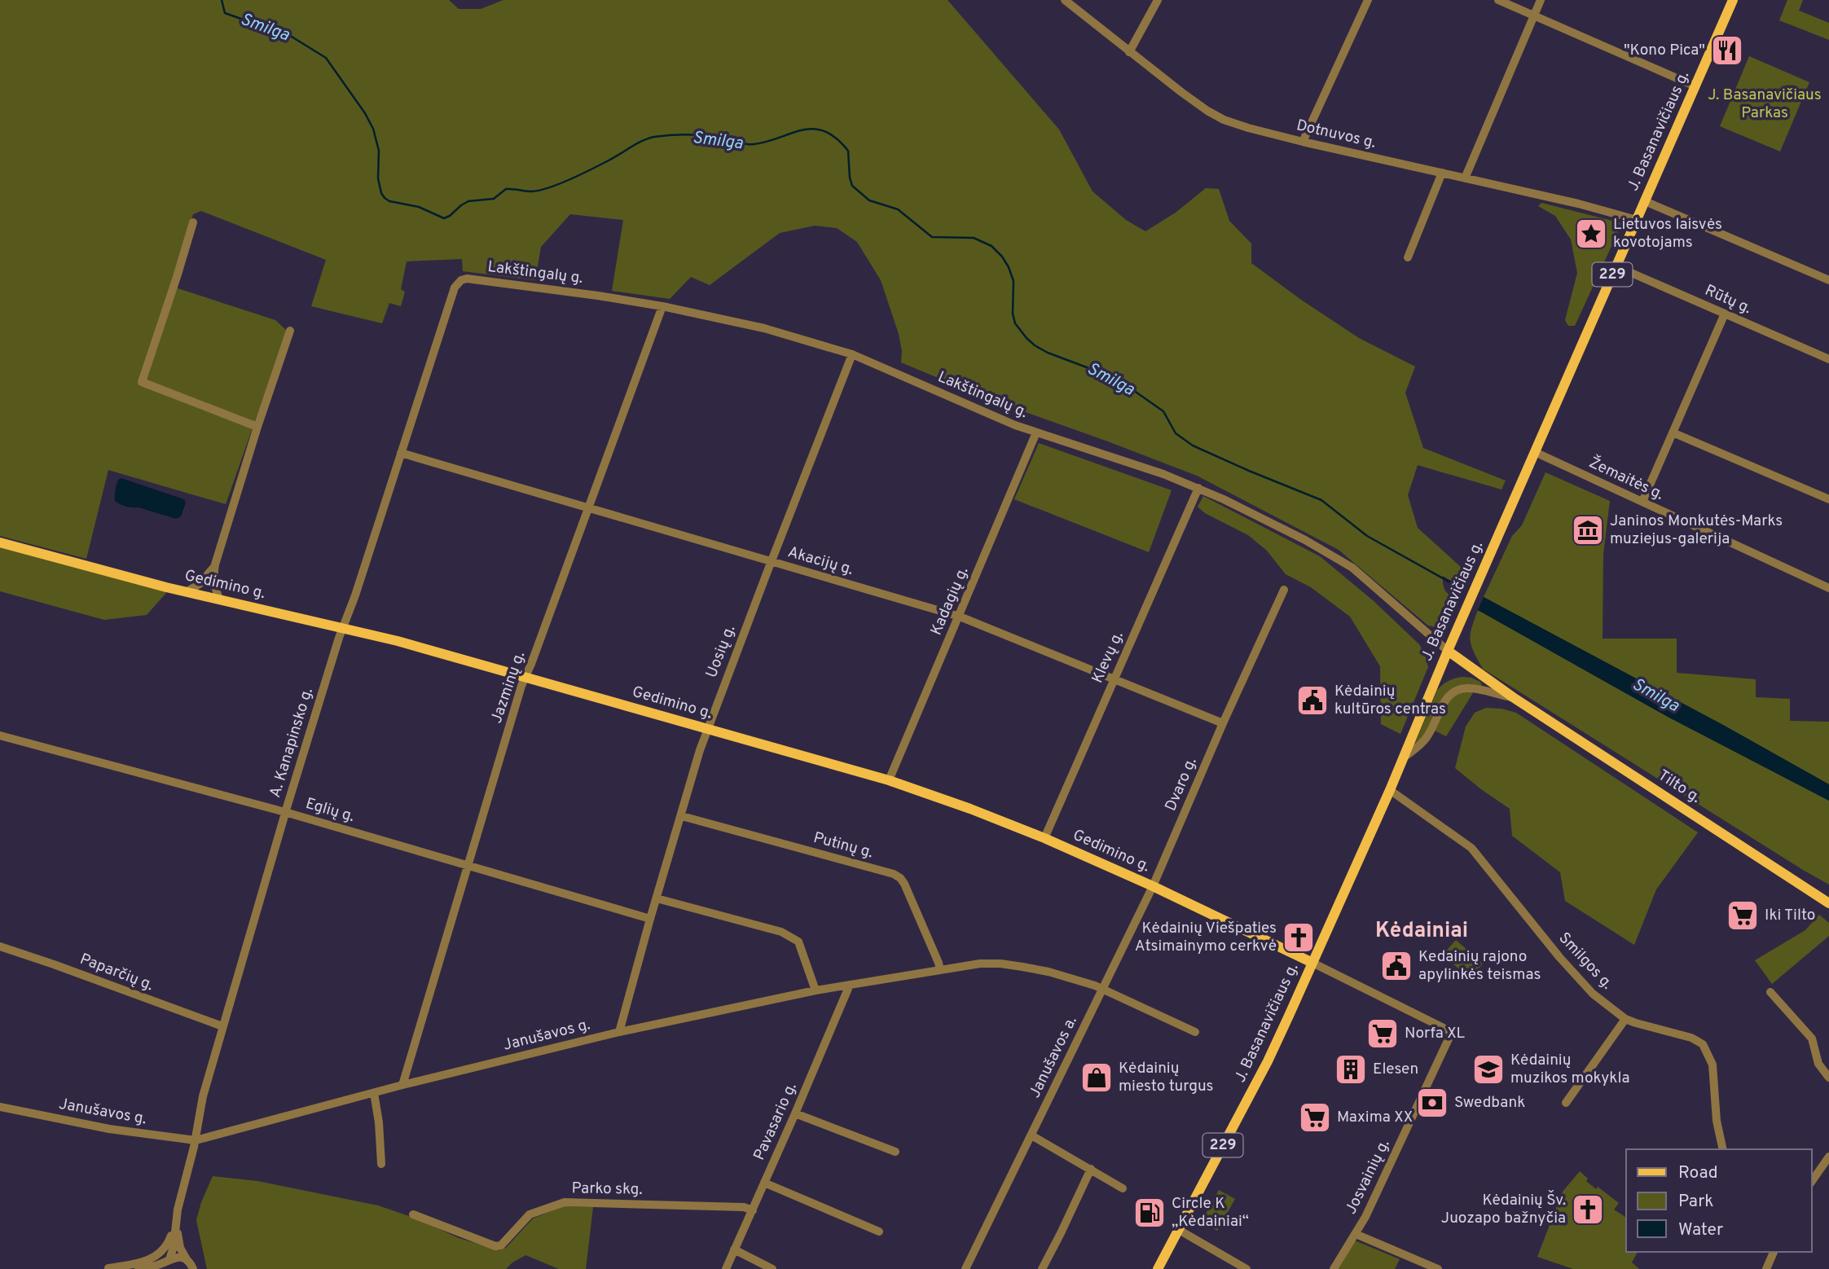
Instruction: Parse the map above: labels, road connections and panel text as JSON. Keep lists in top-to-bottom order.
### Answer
{
  "streets": {
    "main road": [
      "J. Basanavičiaus g.",
      "229",
      "Gedimino g.",
      "Tilto g."
    ],
    "street": [
      "Dotnuvos g.",
      "Lakštingalų g.",
      "Rūtų g.",
      "Žemaitės g.",
      "Akacijų g.",
      "Kadagių g.",
      "Uosių g.",
      "Klevų g.",
      "Jazminų g.",
      "A. Kanapinsko g.",
      "Dvaro g.",
      "Eglių g.",
      "Putinų g.",
      "Smilgos g.",
      "Paparčių g.",
      "Janušavos g.",
      "Janušavos a.",
      "Pavasario g.",
      "Josvainių g.",
      "Parko skg."
    ]
  },
  "crossings": [
    ["J. Basanavičiaus g.", "Dotnuvos g."],
    ["J. Basanavičiaus g.", "Lakštingalų g."],
    ["J. Basanavičiaus g.", "Rūtų g."],
    ["J. Basanavičiaus g.", "Žemaitės g."],
    ["J. Basanavičiaus g.", "Gedimino g."],
    ["J. Basanavičiaus g.", "Tilto g."],
    ["J. Basanavičiaus g.", "Smilgos g."],
    ["J. Basanavičiaus g.", "Josvainių g."],
    ["Lakštingalų g.", "Kadagių g."],
    ["Lakštingalų g.", "Uosių g."],
    ["Lakštingalų g.", "Klevų g."],
    ["Lakštingalų g.", "Jazminų g."],
    ["Lakštingalų g.", "A. Kanapinsko g."],
    ["Lakštingalų g.", "Tilto g."],
    ["Akacijų g.", "Kadagių g."],
    ["Akacijų g.", "Uosių g."],
    ["Akacijų g.", "Klevų g."],
    ["Akacijų g.", "Jazminų g."],
    ["Akacijų g.", "A. Kanapinsko g."],
    ["Akacijų g.", "Dvaro g."],
    ["Gedimino g.", "Kadagių g."],
    ["Gedimino g.", "Uosių g."],
    ["Gedimino g.", "Klevų g."],
    ["Gedimino g.", "Jazminų g."],
    ["Gedimino g.", "A. Kanapinsko g."],
    ["Gedimino g.", "Dvaro g."],
    ["Gedimino g.", "Josvainių g."],
    ["Uosių g.", "Eglių g."],
    ["Uosių g.", "Putinų g."],
    ["Uosių g.", "Janušavos g."],
    ["Jazminų g.", "Eglių g."],
    ["Jazminų g.", "Janušavos g."],
    ["A. Kanapinsko g.", "Eglių g."],
    ["A. Kanapinsko g.", "Paparčių g."],
    ["A. Kanapinsko g.", "Janušavos g."],
    ["Dvaro g.", "Janušavos g."],
    ["Dvaro g.", "Janušavos a."],
    ["Putinų g.", "Janušavos g."],
    ["Janušavos g.", "Janušavos a."],
    ["Janušavos g.", "Pavasario g."],
    ["Pavasario g.", "Parko skg."]
  ],
  "districts": ["Kėdainiai"],
  "water": ["Smilga"],
  "parks": ["J. Basanavičiaus Parkas"],
  "places": {
    "restaurant": ["\"Kono Pica\""],
    "place": ["Lietuvos laisvės kovotojams"],
    "museum": ["Janinos Monkutės-Marks muziejus-galerija"],
    "public building": ["Kėdainių kultūros centras", "Kedainių rajono apylinkės teismas"],
    "supermarket": ["Iki Tilto", "Norfa XL", "Maxima XX"],
    "church": ["Kėdainių Viešpaties Atsimainymo cerkvė", "Kėdainių Šv. Juozapo bažnyčia"],
    "building": ["Elesen"],
    "school or university": ["Kėdainių muzikos mokykla"],
    "shop": ["Kėdainių miesto turgus"],
    "bank": ["Swedbank"],
    "fuel station": ["Circle K „Kėdainiai“"]
  },
  "legend": ["Road", "Park", "Water"]
}
